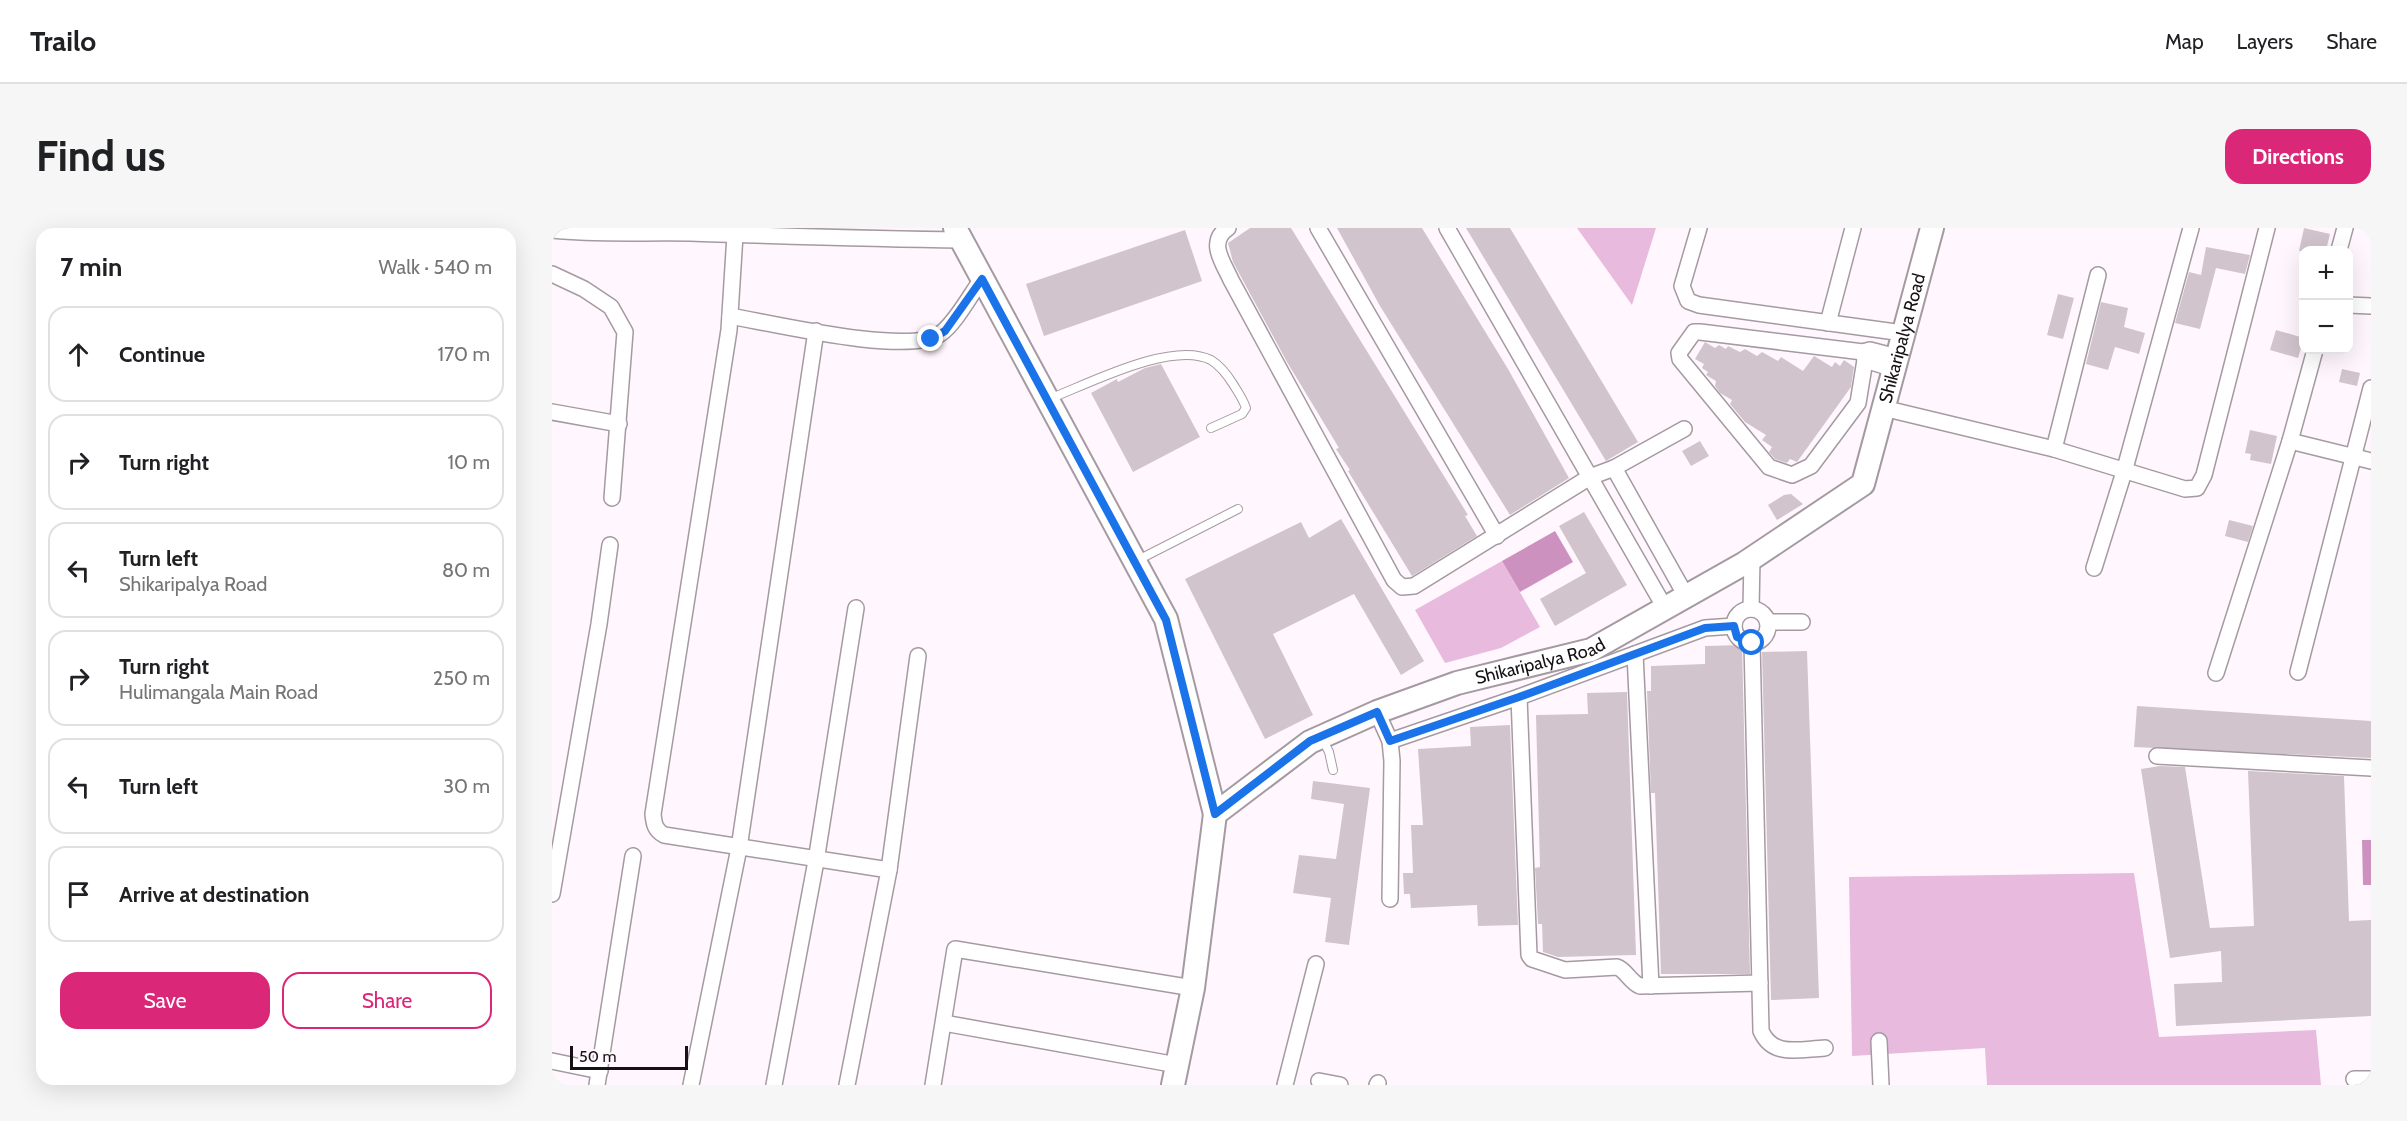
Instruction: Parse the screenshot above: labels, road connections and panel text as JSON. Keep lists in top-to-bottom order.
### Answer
{
  "streets": {
    "street": ["Shikaripalya Road"]
  },
  "scale_bar": "50 m",
  "page": {
    "header": "Trailo",
    "nav": ["Map", "Layers", "Share"],
    "buttons": [
      "Directions",
      ["Save", "Share"]
    ],
    "title": "Find us",
    "heading": ["7 min", "Walk · 540 m"],
    "map_buttons": ["+", "−"],
    "list": [
      ["Continue", "170 m"],
      ["Turn right", "10 m"],
      ["Turn left", "Shikaripalya Road", "80 m"],
      ["Turn right", "Hulimangala Main Road", "250 m"],
      ["Turn left", "30 m"],
      "Arrive at destination"
    ],
    "scale": "50 m"
  }
}
